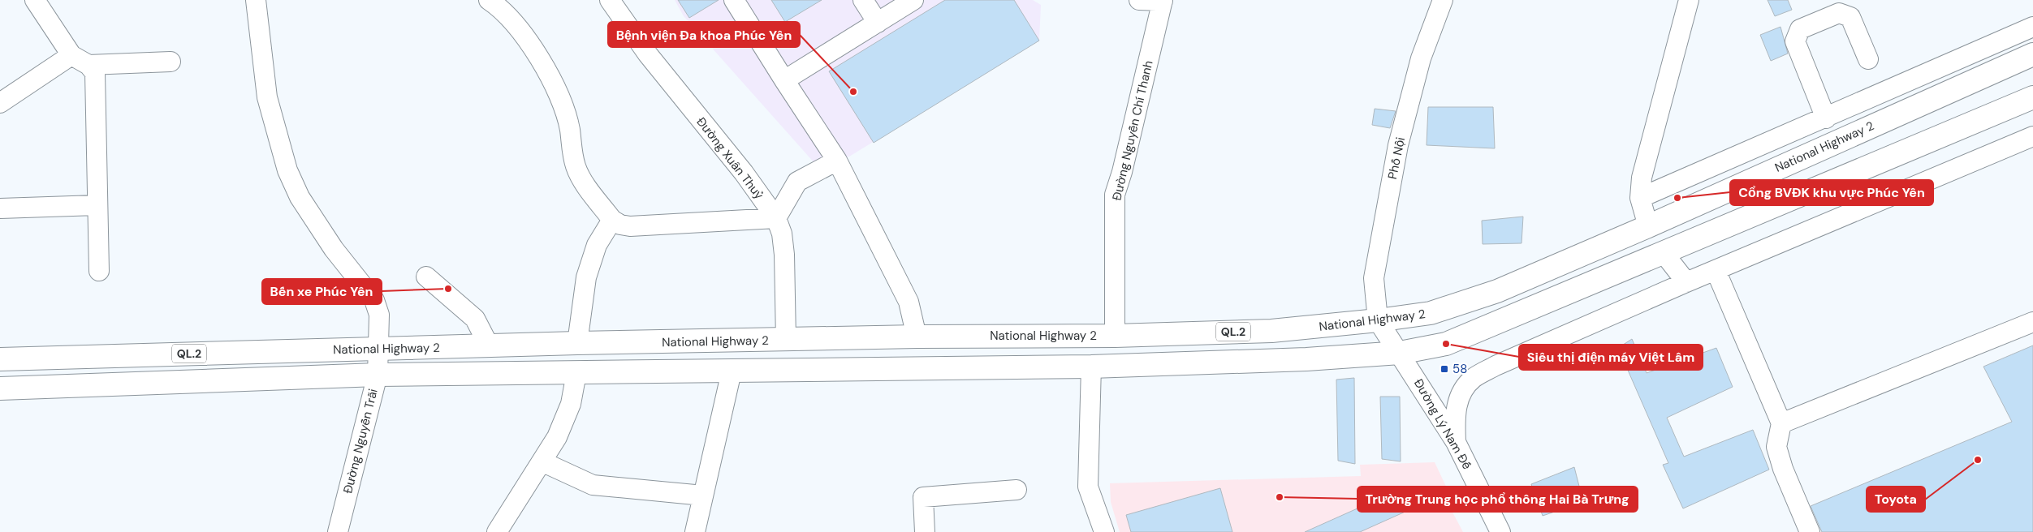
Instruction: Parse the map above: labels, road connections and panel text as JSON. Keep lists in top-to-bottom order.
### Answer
{
  "streets": {
    "highway": ["National Highway 2", "QL.2"],
    "street": [
      "Đường Nguyễn Chí Thanh",
      "Đường Xuân Thuỷ",
      "Phố Nội",
      "Đường Lý Nam Đế",
      "Đường Nguyễn Trãi"
    ]
  },
  "crossings": [
    ["Đường Nguyễn Chí Thanh", "National Highway 2"],
    ["National Highway 2", "Đường Xuân Thuỷ"],
    ["National Highway 2", "Phố Nội"],
    ["National Highway 2", "Đường Lý Nam Đế"],
    ["National Highway 2", "Đường Nguyễn Trãi"],
    ["Phố Nội", "Đường Lý Nam Đế"],
    ["QL.2", "Đường Lý Nam Đế"],
    ["QL.2", "Đường Nguyễn Trãi"]
  ],
  "places": {
    "other": [
      "Bệnh viện Đa khoa Phúc Yên",
      "Cổng BVĐK khu vực Phúc Yên",
      "Bến xe Phúc Yên",
      "Siêu thị điện máy Việt Lâm",
      "Toyota",
      "Trường Trung học phổ thông Hai Bà Trưng"
    ],
    "transit": ["58"]
  }
}
